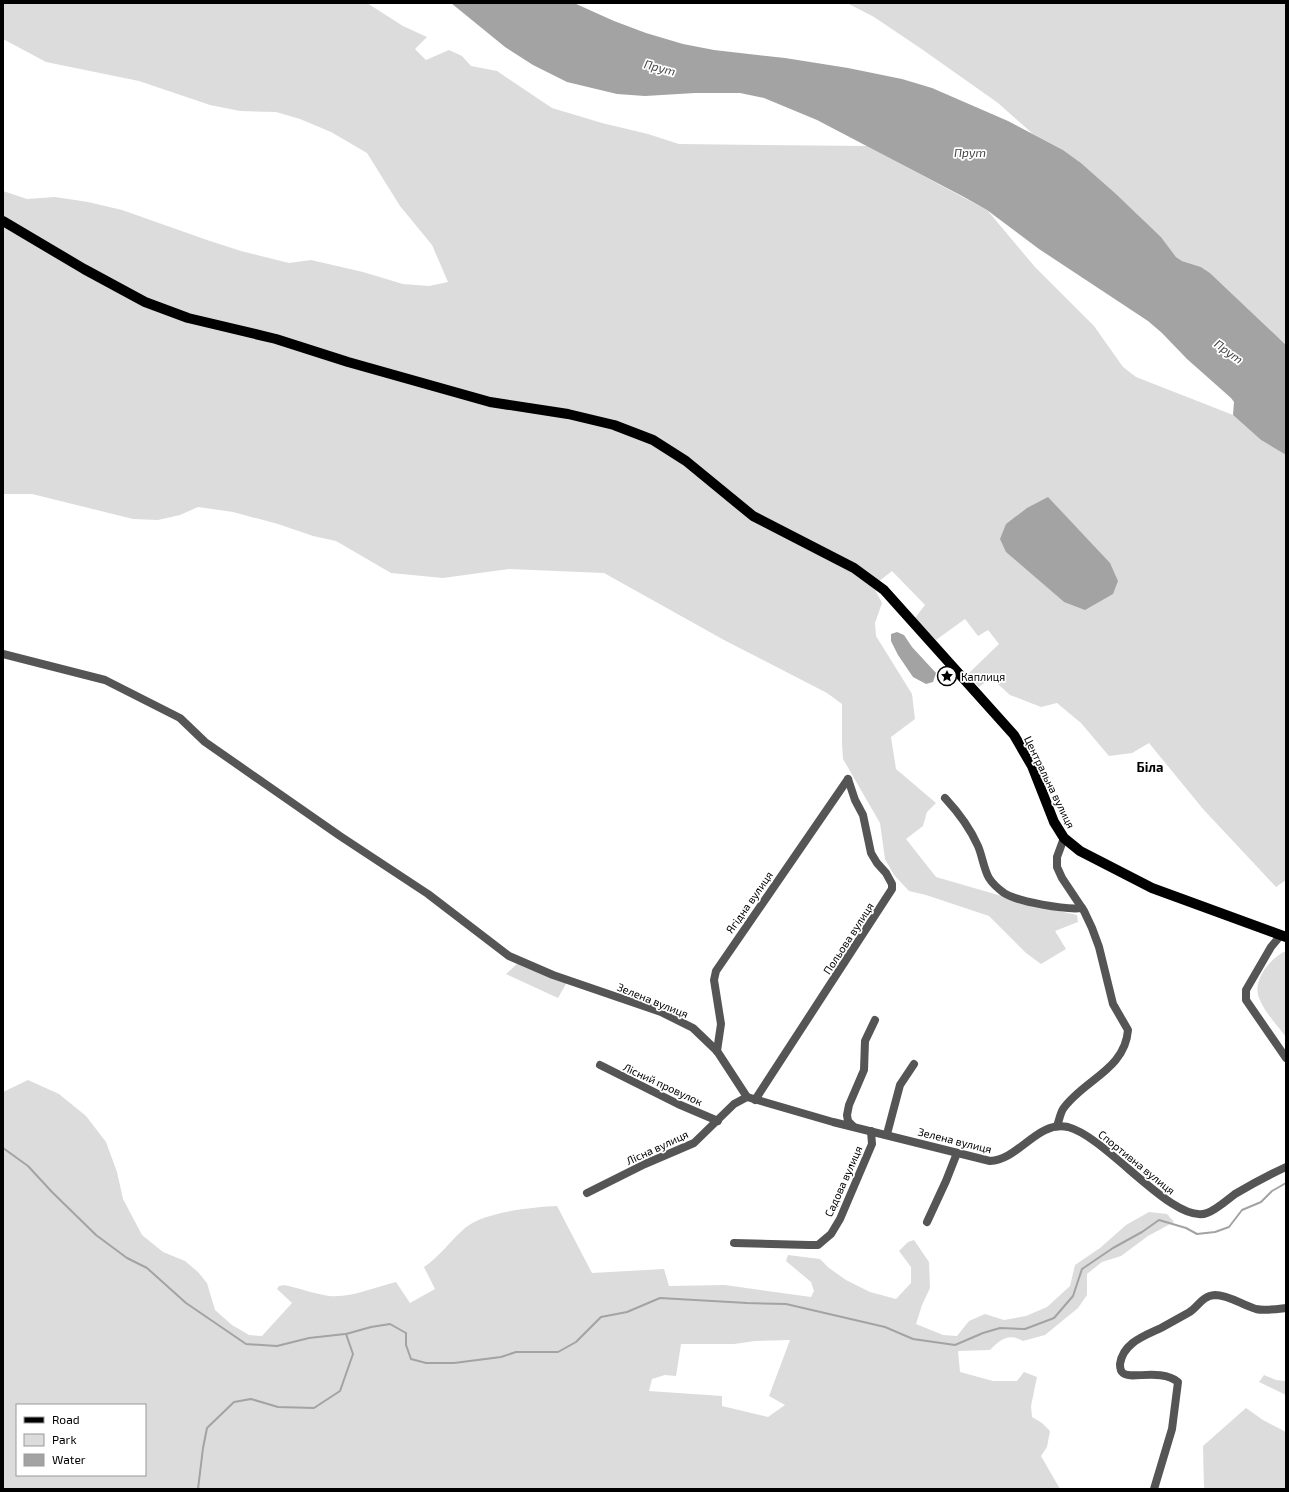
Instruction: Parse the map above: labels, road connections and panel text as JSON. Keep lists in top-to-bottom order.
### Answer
{
  "streets": {
    "main road": ["Центральна вулиця"],
    "street": [
      "Ягідна вулиця",
      "Польова вулиця",
      "Зелена вулиця",
      "Лісний провулок",
      "Лісна вулиця",
      "Спортивна вулиця",
      "Садова вулиця"
    ]
  },
  "crossings": [
    ["Ягідна вулиця", "Польова вулиця"],
    ["Ягідна вулиця", "Зелена вулиця"],
    ["Польова вулиця", "Зелена вулиця"],
    ["Зелена вулиця", "Лісна вулиця"],
    ["Зелена вулиця", "Спортивна вулиця"],
    ["Зелена вулиця", "Садова вулиця"],
    ["Лісний провулок", "Лісна вулиця"]
  ],
  "districts": ["Біла"],
  "water": ["Прут"],
  "places": {
    "place": ["Каплиця"]
  },
  "legend": ["Road", "Park", "Water"]
}
